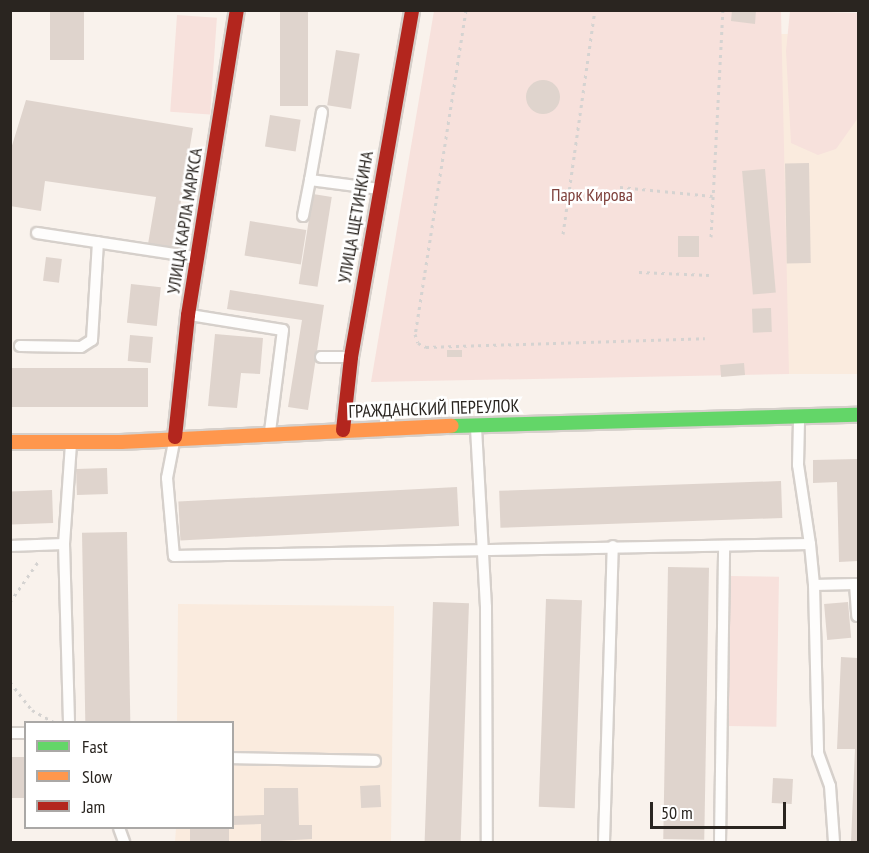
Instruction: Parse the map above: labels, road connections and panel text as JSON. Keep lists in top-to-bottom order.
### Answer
{
  "streets": {
    "street": ["УЛИЦА ЩЕТИНКИНА", "УЛИЦА КАРЛА МАРКСА", "ГРАЖДАНСКИЙ ПЕРЕУЛОК"]
  },
  "crossings": [
    ["УЛИЦА ЩЕТИНКИНА", "ГРАЖДАНСКИЙ ПЕРЕУЛОК"],
    ["УЛИЦА КАРЛА МАРКСА", "ГРАЖДАНСКИЙ ПЕРЕУЛОК"]
  ],
  "parks": ["Парк Кирова"],
  "legend": ["Fast", "Slow", "Jam"],
  "scale_bar": "50 m"
}
